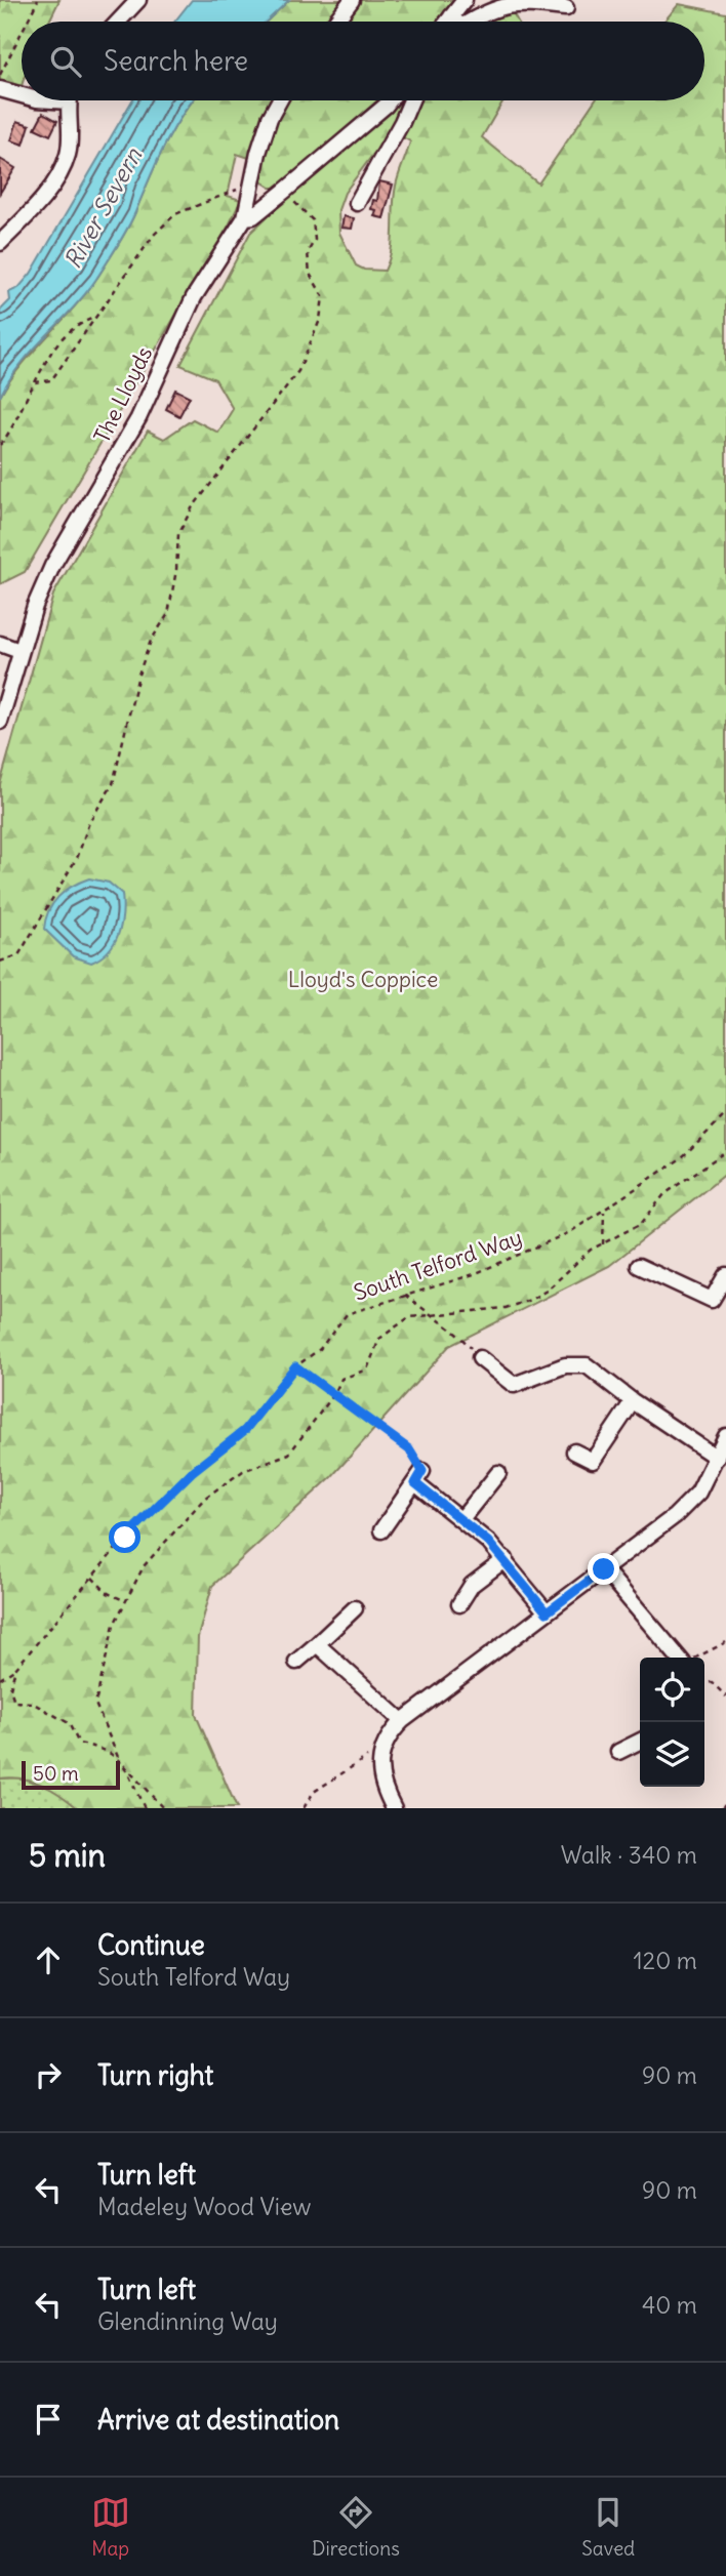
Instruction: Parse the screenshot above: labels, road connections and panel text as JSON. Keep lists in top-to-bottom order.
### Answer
{
  "streets": {
    "street": ["The Lloyds"],
    "path": ["South Telford Way"]
  },
  "water": ["River Severn"],
  "parks": ["Lloyd's Coppice"],
  "scale_bar": "50 m",
  "page": {
    "search": "Search here",
    "scale": "50 m",
    "heading": ["5 min", "Walk · 340 m"],
    "list": [
      ["Continue", "South Telford Way", "120 m"],
      ["Turn right", "90 m"],
      ["Turn left", "Madeley Wood View", "90 m"],
      ["Turn left", "Glendinning Way", "40 m"],
      "Arrive at destination"
    ],
    "nav": ["Map", "Directions", "Saved"]
  }
}
